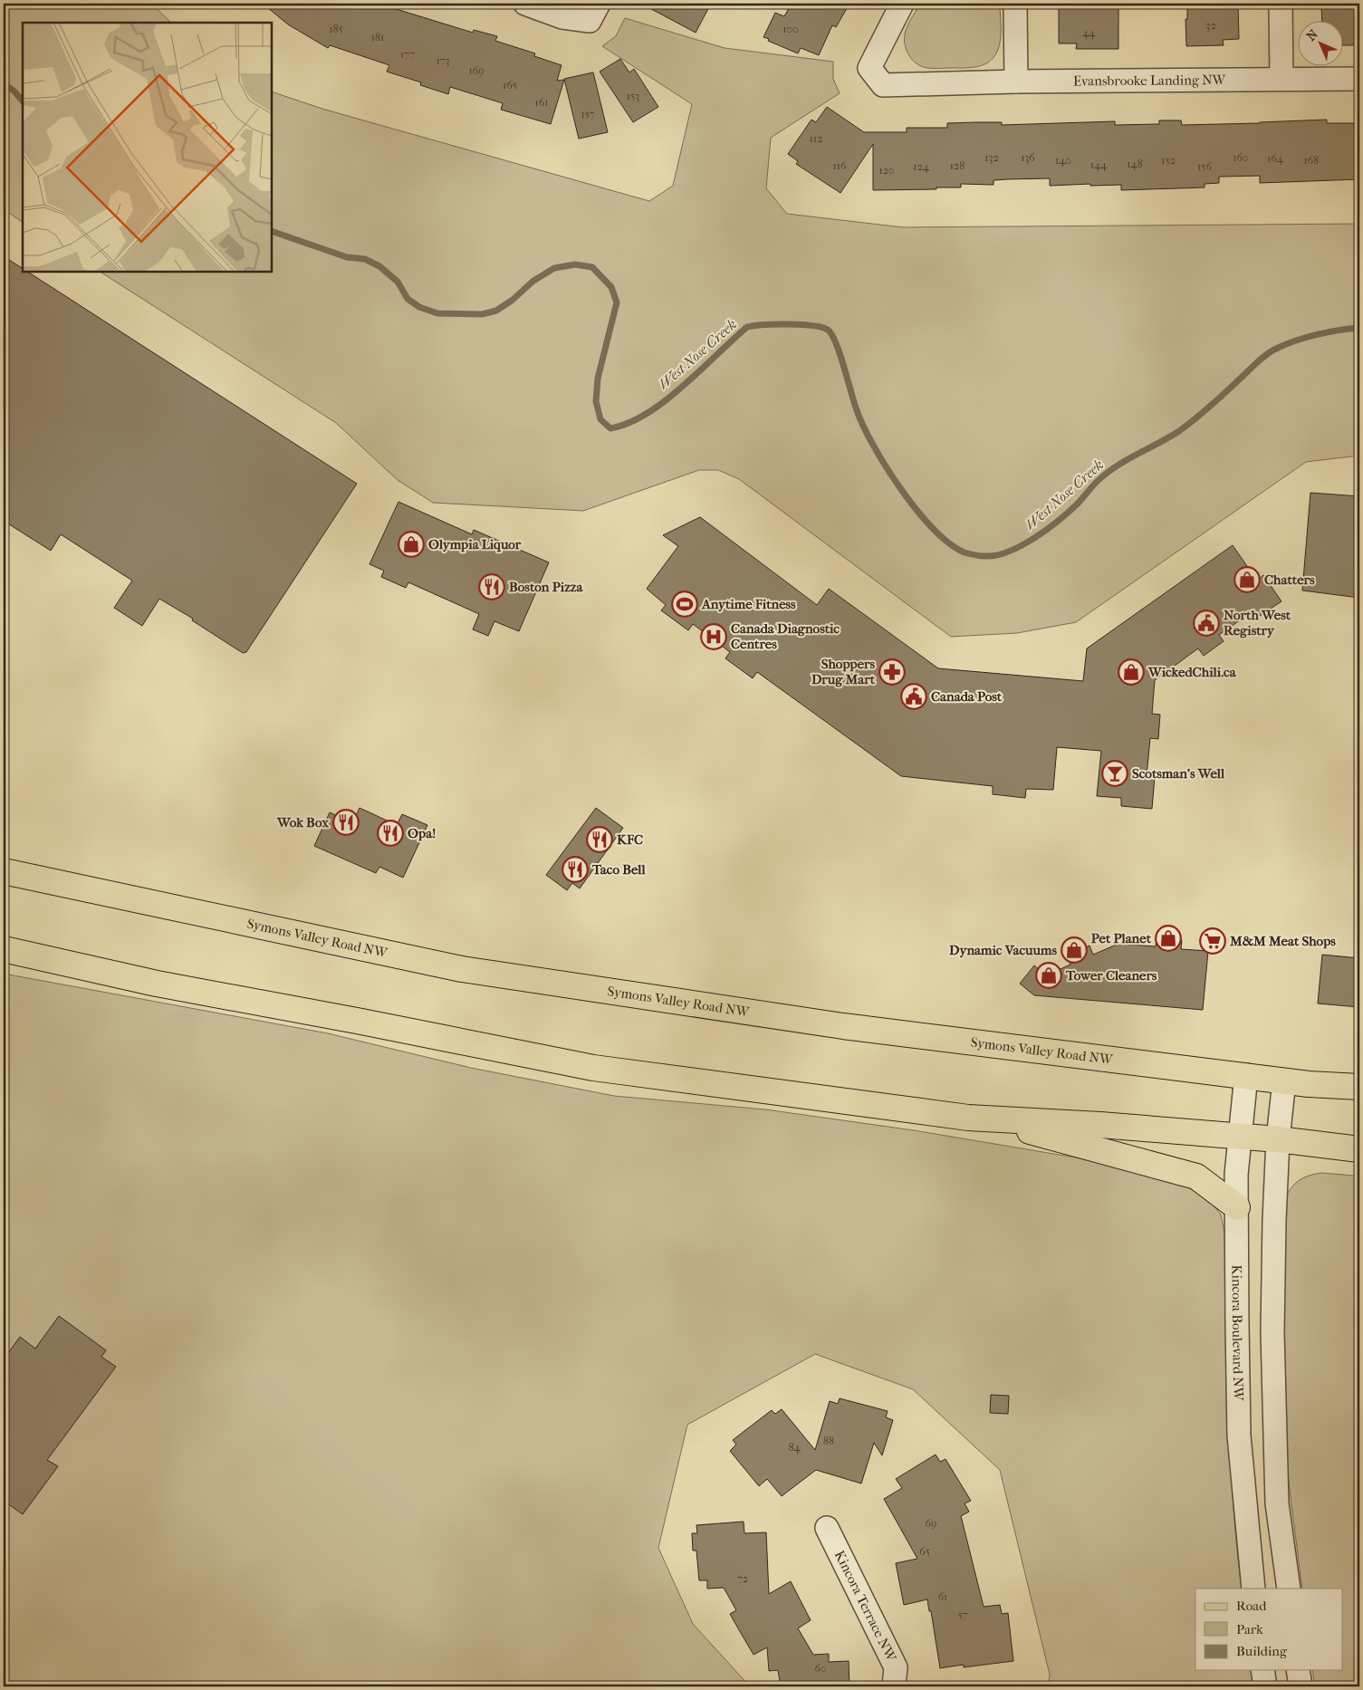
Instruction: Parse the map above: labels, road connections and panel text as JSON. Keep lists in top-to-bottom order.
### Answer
{
  "streets": {
    "main road": ["Symons Valley Road NW"],
    "street": ["Evansbrooke Landing NW", "Kincora Boulevard NW", "Kincora Terrace NW"]
  },
  "crossings": [
    ["Symons Valley Road NW", "Kincora Boulevard NW"]
  ],
  "water": ["West Nose Creek"],
  "places": {
    "shop": [
      "Olympia Liquor",
      "Chatters",
      "WickedChili.ca",
      "Pet Planet",
      "Dynamic Vacuums",
      "Tower Cleaners"
    ],
    "restaurant": [
      "Boston Pizza",
      "Wok Box",
      "Opa!",
      "KFC",
      "Taco Bell"
    ],
    "sports": ["Anytime Fitness"],
    "public building": ["North West Registry", "Canada Post"],
    "hospital": ["Canada Diagnostic Centres"],
    "pharmacy": ["Shoppers Drug Mart"],
    "bar": ["Scotsman's Well"],
    "supermarket": ["M&M Meat Shops"]
  },
  "house_numbers": [
    "32",
    "185",
    "100",
    "44",
    "181",
    "177",
    "173",
    "169",
    "165",
    "153",
    "161",
    "157",
    "112",
    "132",
    "136",
    "160",
    "164",
    "140",
    "152",
    "168",
    "148",
    "144",
    "116",
    "128",
    "124",
    "156",
    "120",
    "88",
    "84",
    "69",
    "65",
    "72",
    "61",
    "57",
    "60"
  ],
  "legend": ["Road", "Park", "Building"],
  "north": "top left"
}
